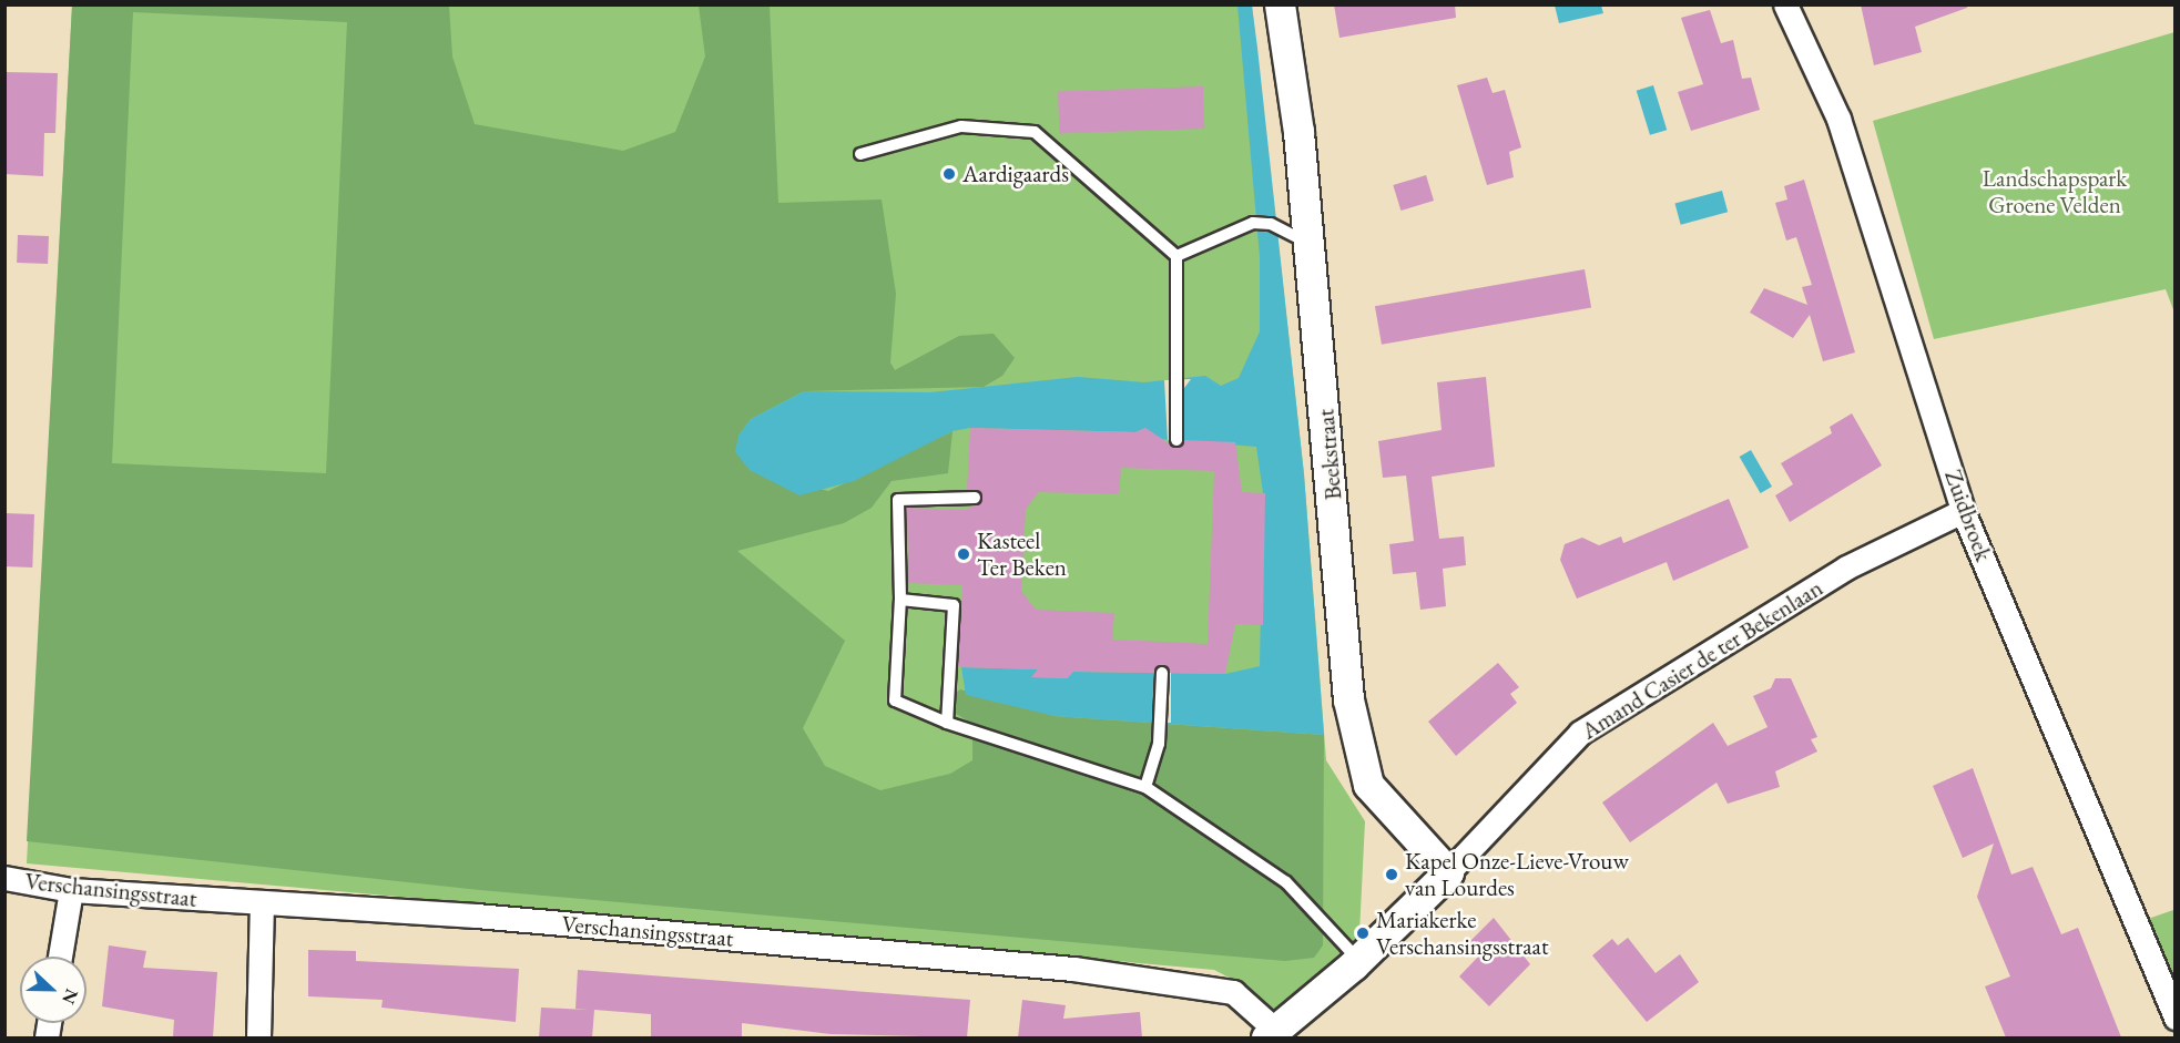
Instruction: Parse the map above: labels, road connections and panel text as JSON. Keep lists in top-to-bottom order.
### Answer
{
  "streets": {
    "street": [
      "Beekstraat",
      "Zuidbroek",
      "Amand Casier de ter Bekenlaan",
      "Verschansingsstraat"
    ]
  },
  "crossings": [
    ["Beekstraat", "Amand Casier de ter Bekenlaan"],
    ["Zuidbroek", "Amand Casier de ter Bekenlaan"],
    ["Amand Casier de ter Bekenlaan", "Verschansingsstraat"]
  ],
  "parks": ["Landschapspark Groene Velden"],
  "places": [
    "Aardigaards",
    "Kasteel Ter Beken",
    "Kapel Onze-Lieve-Vrouw van Lourdes",
    "Mariakerke Verschansingsstraat"
  ],
  "north": "right"
}
